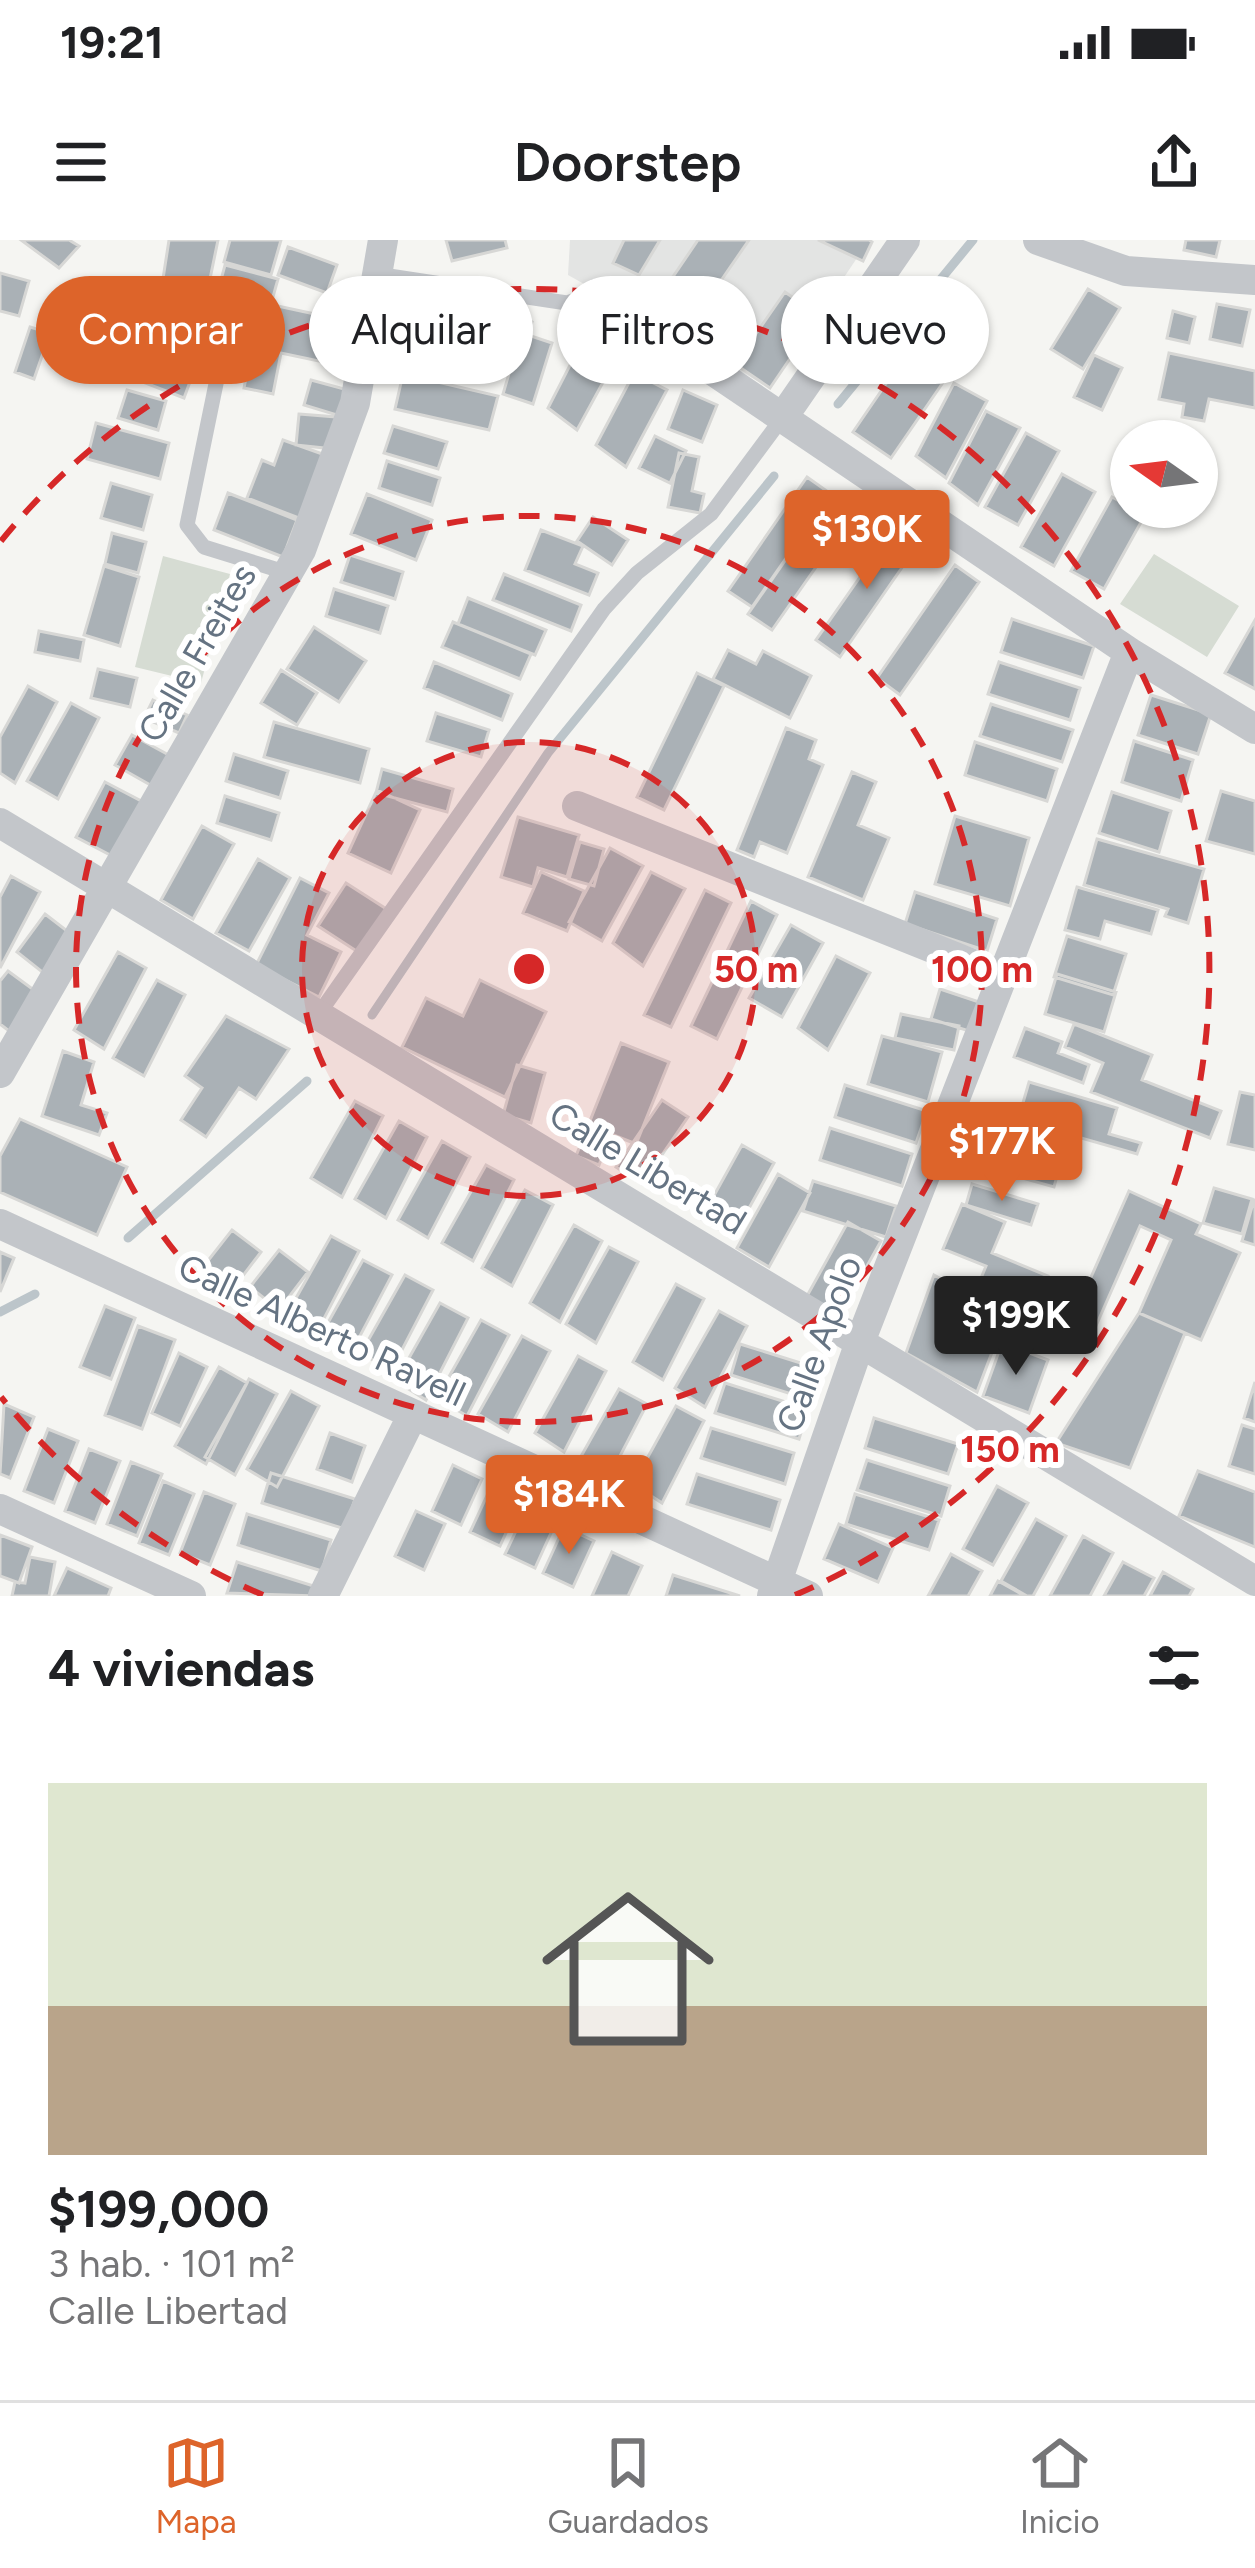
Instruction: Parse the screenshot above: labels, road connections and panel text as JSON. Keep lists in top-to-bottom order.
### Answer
{
  "streets": {
    "street": [
      "Calle Freites",
      "Calle Libertad",
      "Calle Alberto Ravell",
      "Calle Apolo"
    ]
  },
  "crossings": [
    ["Calle Freites", "Calle Libertad"],
    ["Calle Libertad", "Calle Apolo"],
    ["Calle Alberto Ravell", "Calle Apolo"]
  ],
  "north": "left",
  "page": {
    "status": "19:21",
    "header": "Doorstep",
    "chip": [
      "Comprar",
      "Alquilar",
      "Filtros",
      "Nuevo"
    ],
    "price": [
      "$130K",
      "$177K",
      "$199K",
      "$184K"
    ],
    "heading": "4 viviendas",
    "list": [
      {
        "name": "$199,000",
        "note": "3 hab. · 101 m² · Calle Libertad"
      }
    ],
    "tabs": ["Mapa", "Guardados", "Inicio"]
  },
  "rings": ["50 m", "100 m", "150 m"]
}
